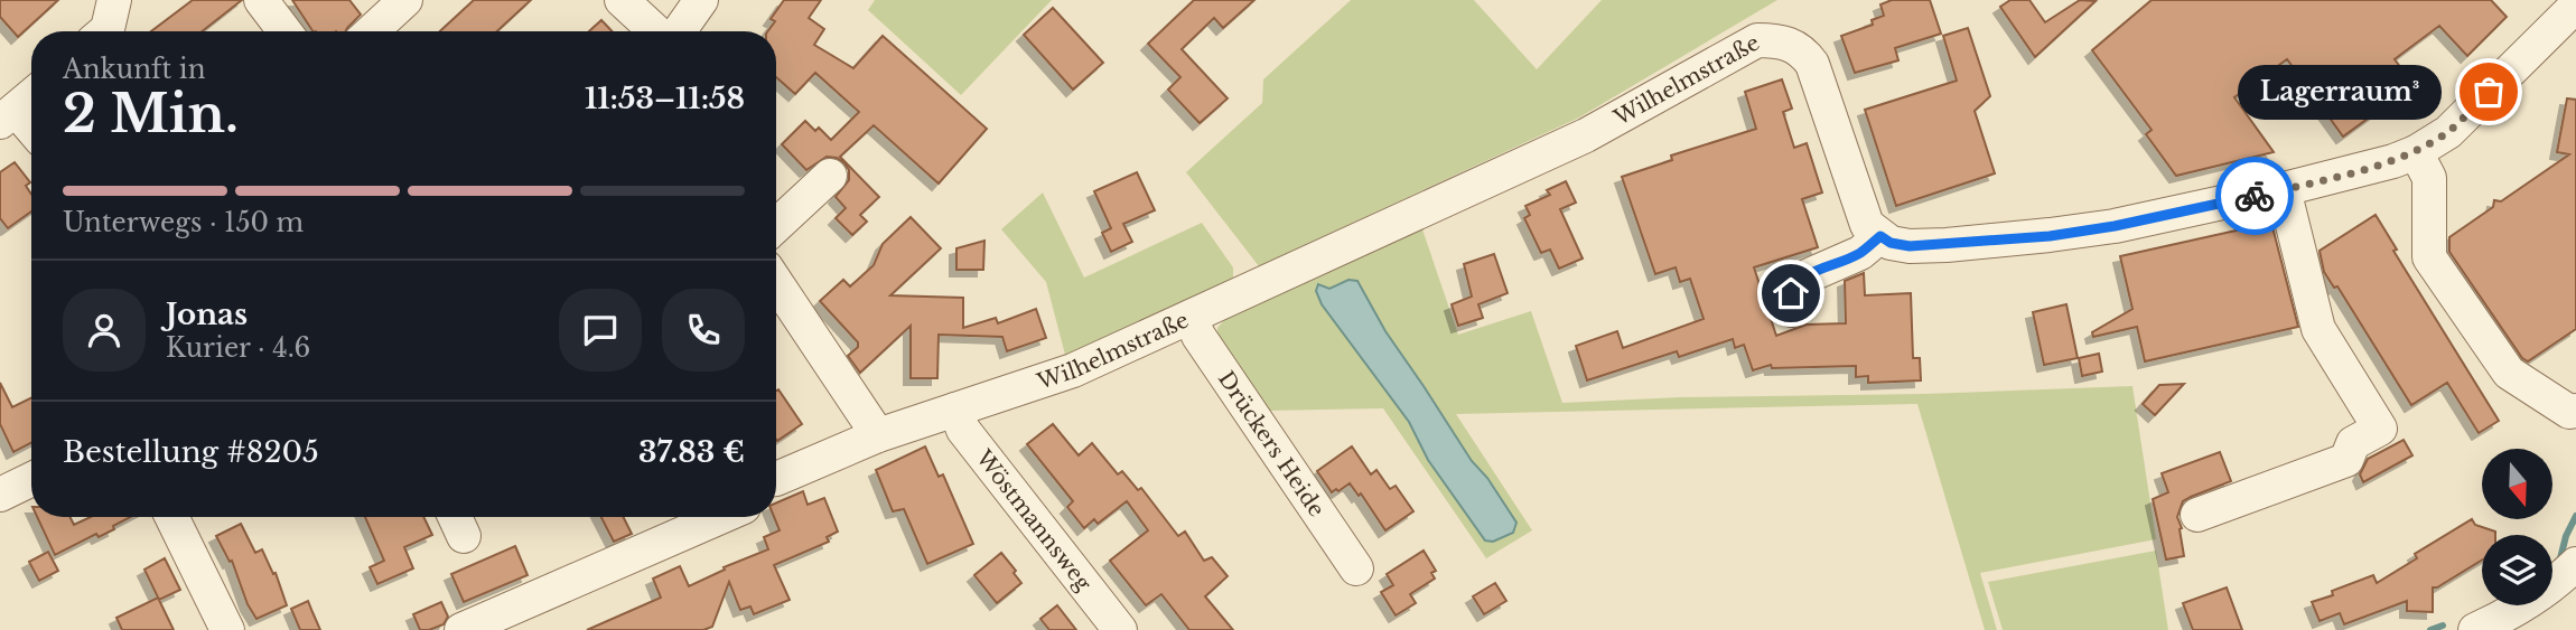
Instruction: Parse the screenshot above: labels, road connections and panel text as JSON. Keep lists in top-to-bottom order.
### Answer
{
  "streets": {
    "street": ["Wilhelmstraße", "Drückers Heide", "Wöstmannsweg"]
  },
  "crossings": [
    ["Wilhelmstraße", "Drückers Heide"],
    ["Wilhelmstraße", "Wöstmannsweg"]
  ],
  "places": ["Lagerraum³"],
  "north": "bottom",
  "page": {
    "heading": ["2 Min.", "Ankunft in", "11:53–11:58"],
    "panel": [
      "Jonas",
      "Kurier · 4.6",
      "Bestellung #8205",
      "37.83 €"
    ],
    "bubble": "Lagerraum³",
    "bar": "Unterwegs · 150 m"
  }
}
